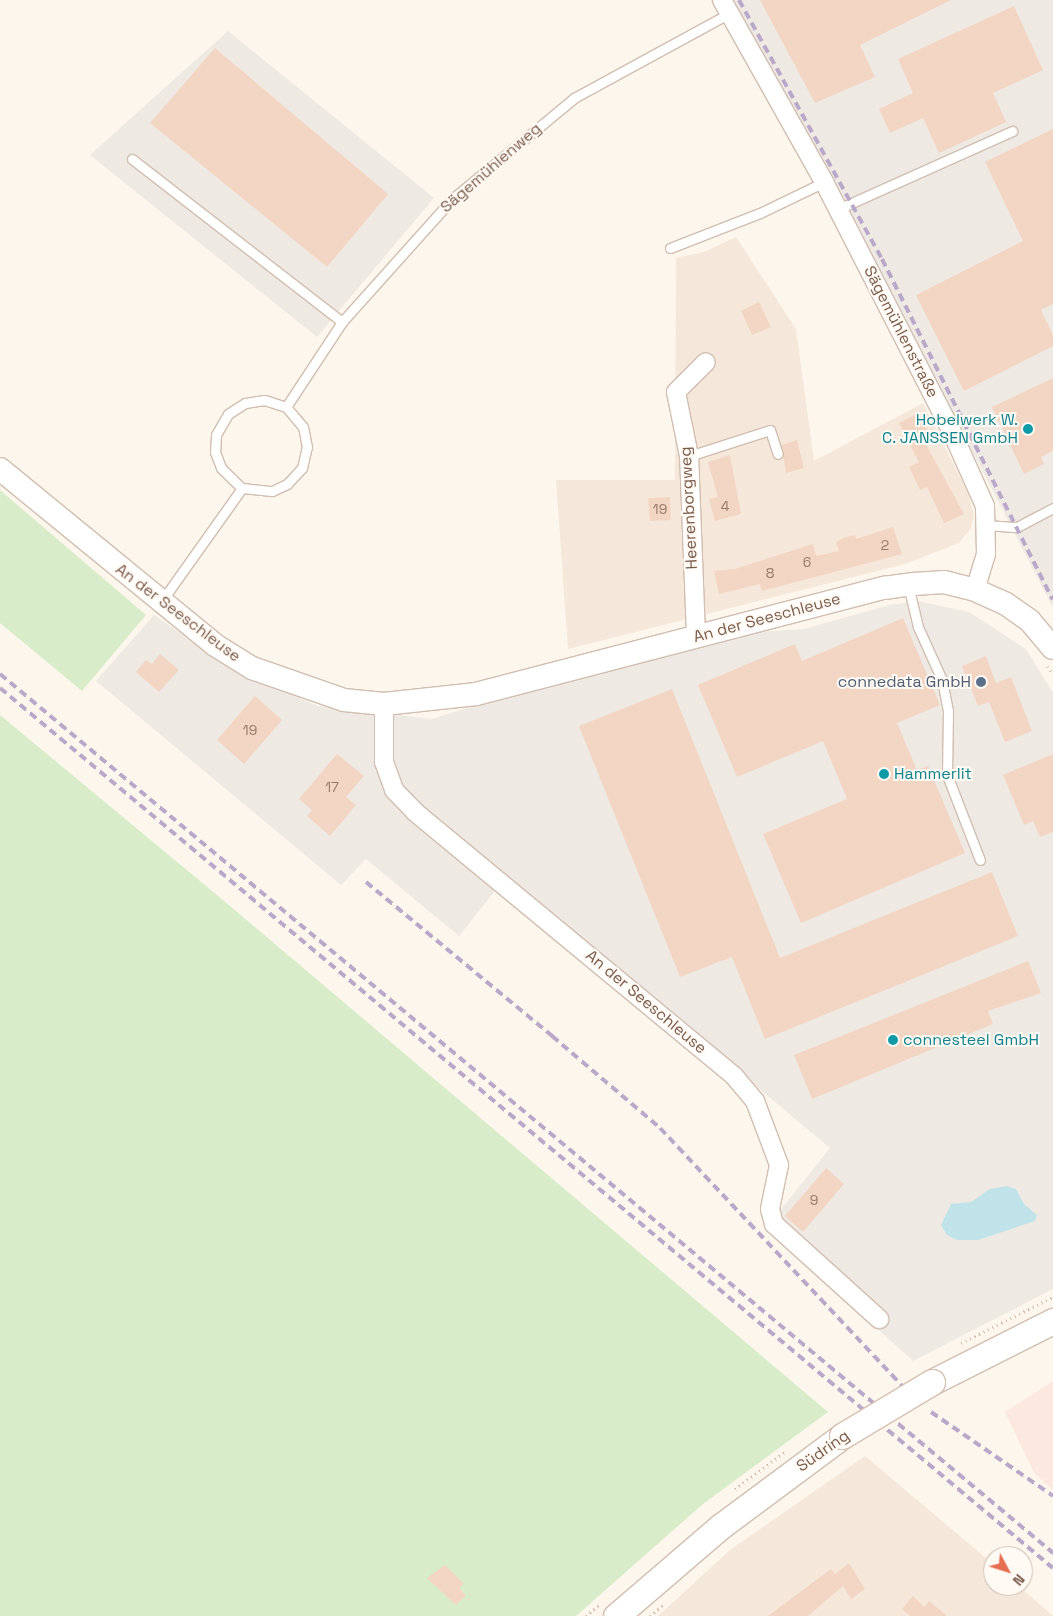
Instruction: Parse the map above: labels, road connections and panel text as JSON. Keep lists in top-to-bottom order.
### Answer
{
  "streets": {
    "main road": ["Südring"],
    "street": ["Sägemühlenstraße", "Heerenborgweg", "An der Seeschleuse"],
    "lane": ["Sägemühlenweg"]
  },
  "crossings": [
    ["Sägemühlenweg", "Sägemühlenstraße"],
    ["Sägemühlenstraße", "An der Seeschleuse"],
    ["Heerenborgweg", "An der Seeschleuse"]
  ],
  "places": [
    "Hobelwerk W. C. JANSSEN GmbH",
    "connedata GmbH",
    "Hammerlit",
    "connesteel GmbH"
  ],
  "house_numbers": [
    "4",
    "19",
    "2",
    "6",
    "8",
    "19",
    "17",
    "9"
  ],
  "north": "bottom right"
}
